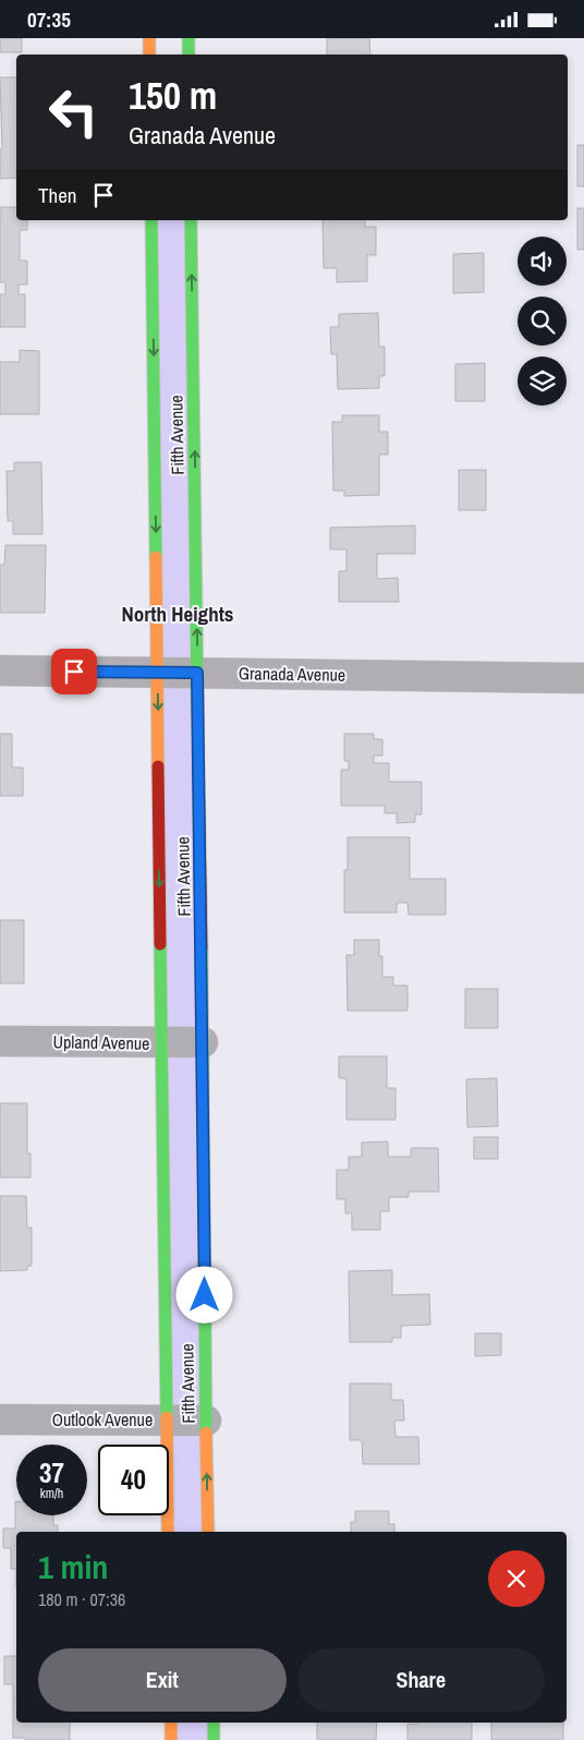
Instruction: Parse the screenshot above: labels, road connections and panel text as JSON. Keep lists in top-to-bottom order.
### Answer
{
  "streets": {
    "street": [
      "Fifth Avenue",
      "Granada Avenue",
      "Upland Avenue",
      "Outlook Avenue"
    ]
  },
  "crossings": [
    ["Fifth Avenue", "Granada Avenue"],
    ["Fifth Avenue", "Upland Avenue"],
    ["Fifth Avenue", "Outlook Avenue"]
  ],
  "districts": ["North Heights"],
  "page": {
    "status": "07:35",
    "turn": ["150 m", "Granada Avenue"],
    "then": "Then",
    "speed": "37 km/h",
    "limit": "40",
    "heading": ["1 min", "180 m · 07:36"],
    "buttons": ["Exit", "Share"]
  }
}
